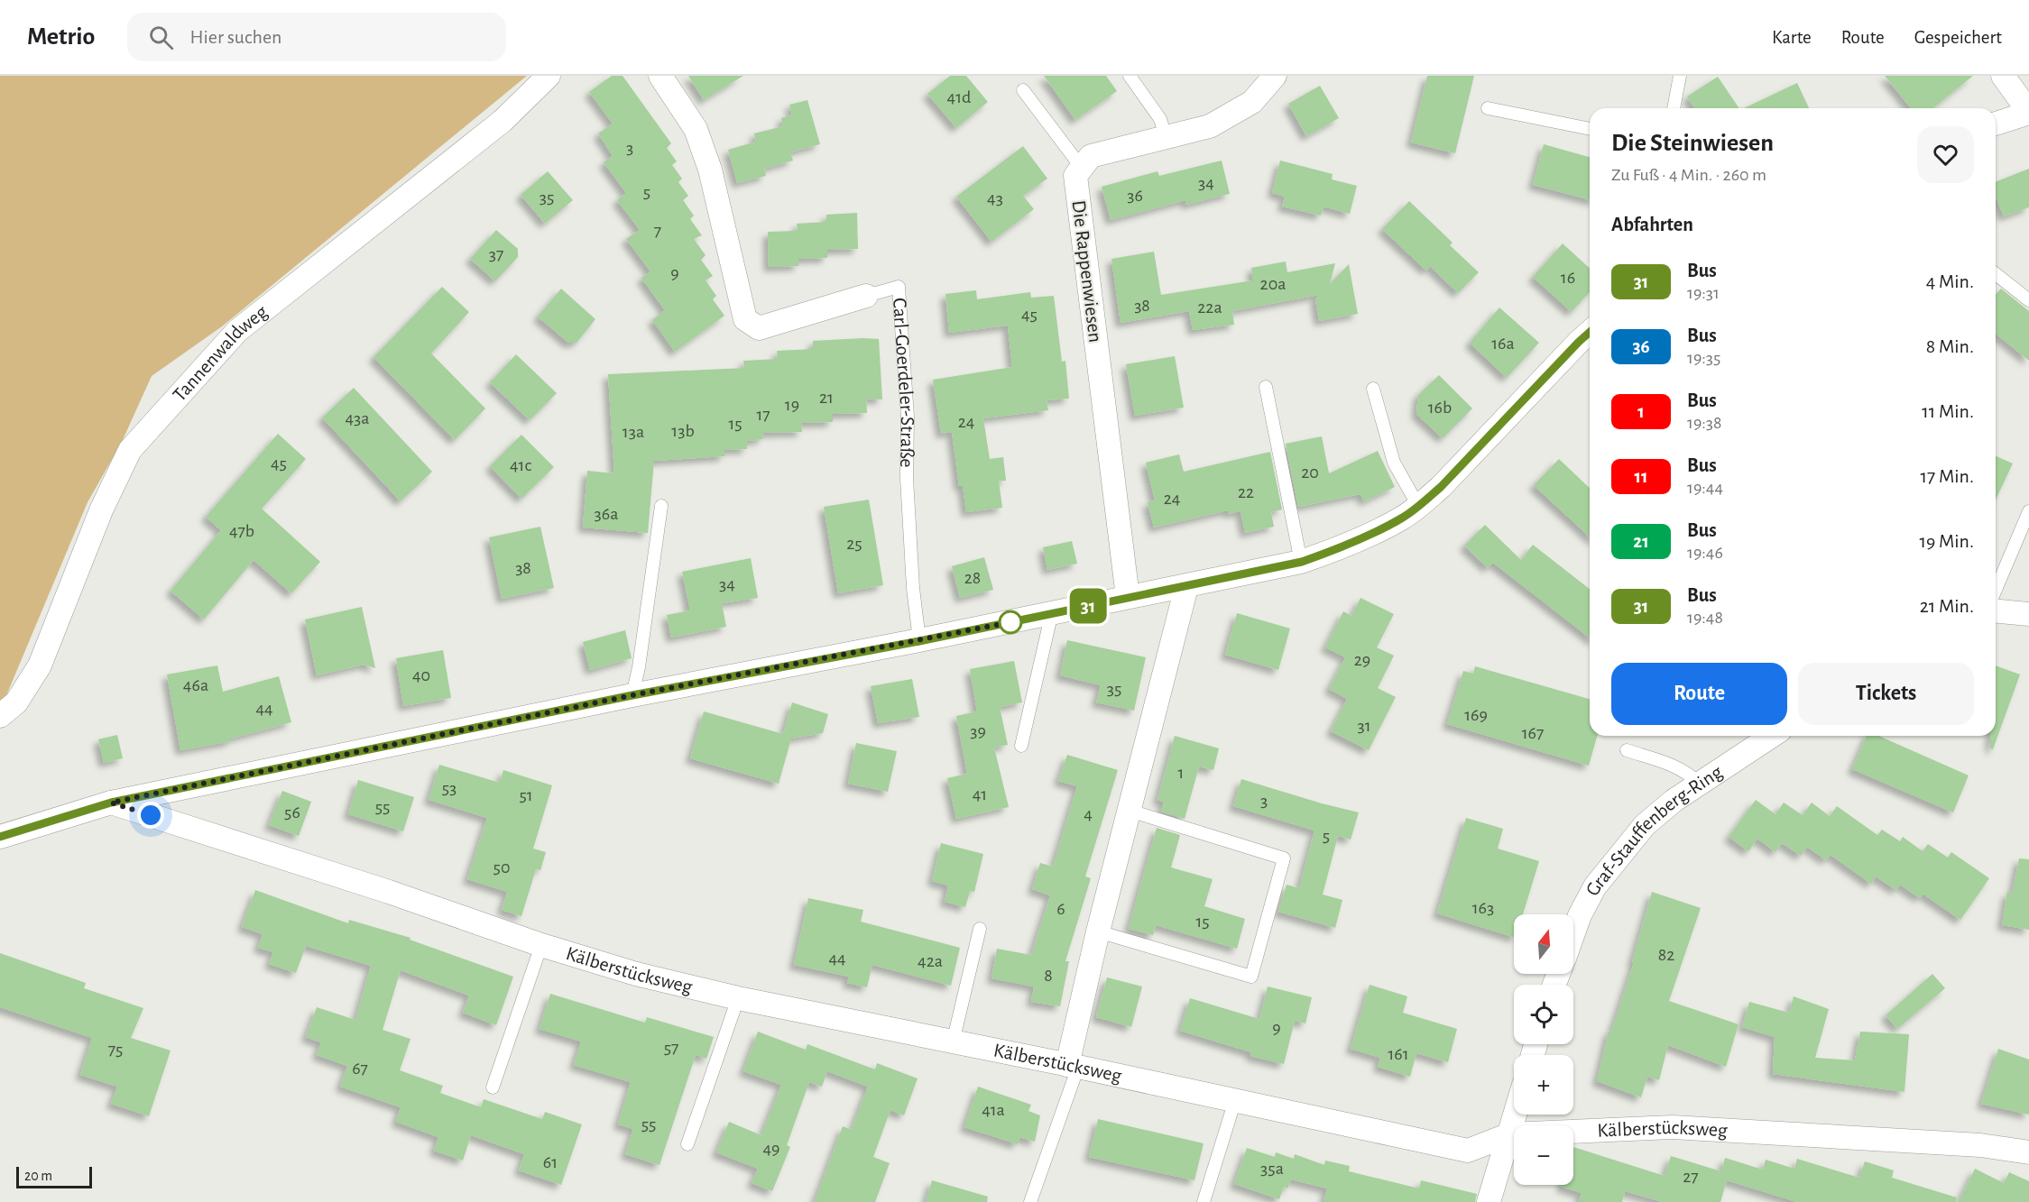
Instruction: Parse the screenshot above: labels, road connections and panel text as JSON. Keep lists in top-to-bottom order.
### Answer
{
  "streets": {
    "street": [
      "Die Rappenwiesen",
      "Tannenwaldweg",
      "Carl-Goerdeler-Straße",
      "Graf-Stauffenberg-Ring",
      "Kälberstücksweg"
    ]
  },
  "lines": ["bus line 31"],
  "house_numbers": [
    "41d",
    "3",
    "34",
    "5",
    "36",
    "35",
    "43",
    "7",
    "37",
    "9",
    "16",
    "20a",
    "38",
    "22a",
    "45",
    "16a",
    "21",
    "19",
    "16b",
    "17",
    "43a",
    "24",
    "15",
    "13b",
    "13a",
    "45",
    "41c",
    "20",
    "22",
    "24",
    "36a",
    "47b",
    "25",
    "38",
    "28",
    "34",
    "29",
    "40",
    "46a",
    "35",
    "44",
    "169",
    "31",
    "39",
    "167",
    "1",
    "53",
    "41",
    "51",
    "3",
    "55",
    "56",
    "4",
    "5",
    "50",
    "163",
    "6",
    "15",
    "82",
    "44",
    "42a",
    "8",
    "9",
    "57",
    "75",
    "161",
    "67",
    "41a",
    "55",
    "49",
    "61",
    "35a",
    "27"
  ],
  "scale_bar": "20 m",
  "north": "top",
  "page": {
    "header": "Metrio",
    "search": "Hier suchen",
    "nav": ["Karte", "Route", "Gespeichert"],
    "on_map": "31",
    "heading": [
      ["Die Steinwiesen", "Zu Fuß · 4 Min. · 260 m"],
      "Abfahrten"
    ],
    "list": [
      {
        "mark": "31",
        "name": "Bus",
        "note": "19:31",
        "value": "4 Min."
      },
      {
        "mark": "36",
        "name": "Bus",
        "note": "19:35",
        "value": "8 Min."
      },
      {
        "mark": "1",
        "name": "Bus",
        "note": "19:38",
        "value": "11 Min."
      },
      {
        "mark": "11",
        "name": "Bus",
        "note": "19:44",
        "value": "17 Min."
      },
      {
        "mark": "21",
        "name": "Bus",
        "note": "19:46",
        "value": "19 Min."
      },
      {
        "mark": "31",
        "name": "Bus",
        "note": "19:48",
        "value": "21 Min."
      }
    ],
    "buttons": ["Route", "Tickets"],
    "map_buttons": ["+", "−"],
    "scale": "20 m"
  }
}
